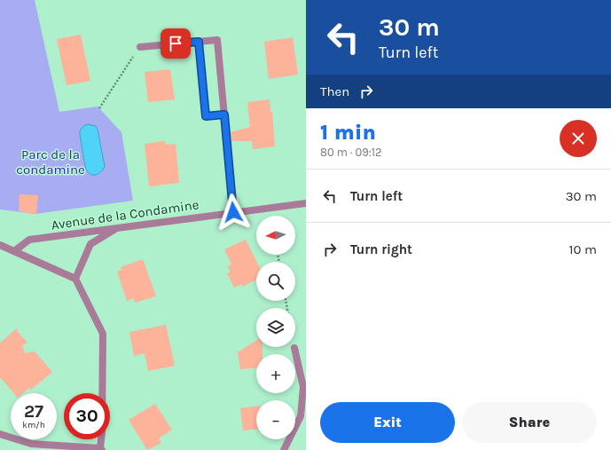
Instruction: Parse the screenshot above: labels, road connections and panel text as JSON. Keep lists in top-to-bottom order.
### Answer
{
  "streets": {
    "street": ["Avenue de la Condamine"]
  },
  "parks": ["Parc de la condamine"],
  "north": "left",
  "page": {
    "turn": ["30 m", "Turn left"],
    "then": "Then",
    "heading": ["1 min", "80 m · 09:12"],
    "list": [
      {
        "name": "Turn left",
        "value": "30 m"
      },
      {
        "name": "Turn right",
        "value": "10 m"
      }
    ],
    "map_buttons": ["+", "−"],
    "speed": "27 km/h",
    "limit": "30",
    "buttons": ["Exit", "Share"]
  }
}
